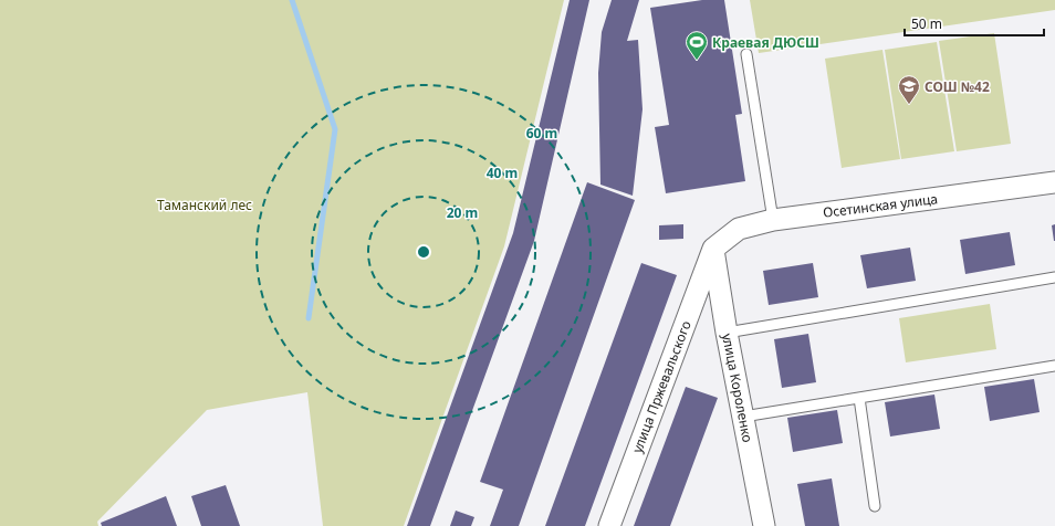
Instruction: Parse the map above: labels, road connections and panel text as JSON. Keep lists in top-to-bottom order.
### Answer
{
  "streets": {
    "street": ["Осетинская улица", "улица Пржевальского", "улица Короленко"]
  },
  "crossings": [
    ["Осетинская улица", "улица Пржевальского"],
    ["Осетинская улица", "улица Короленко"],
    ["улица Пржевальского", "улица Короленко"]
  ],
  "parks": ["Таманский лес"],
  "places": {
    "sports": ["Краевая ДЮСШ"],
    "school or university": ["СОШ №42"]
  },
  "scale_bar": "50 m",
  "rings": ["60 m", "40 m", "20 m"]
}
